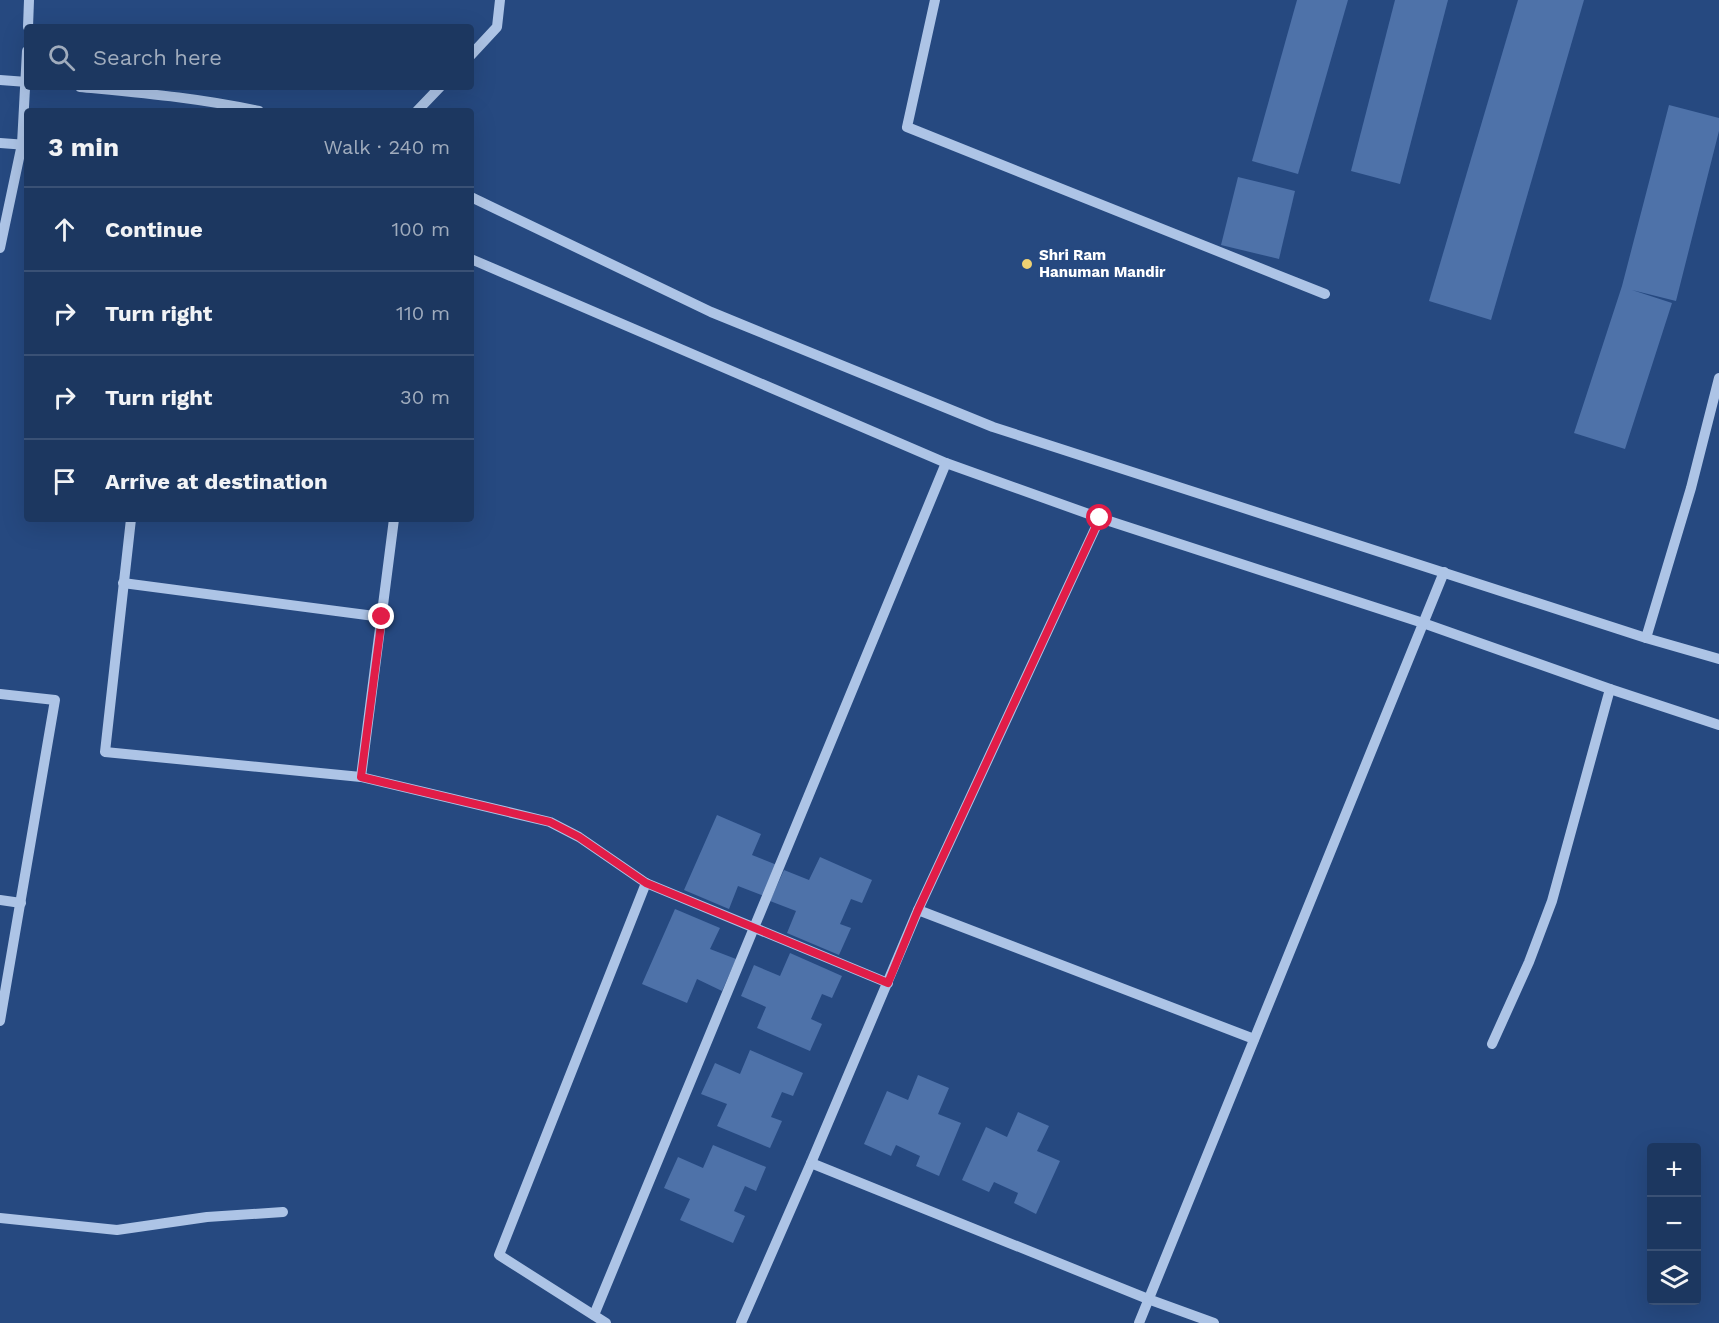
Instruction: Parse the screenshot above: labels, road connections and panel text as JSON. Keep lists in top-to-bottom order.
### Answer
{
  "places": ["Shri Ram Hanuman Mandir"],
  "page": {
    "search": "Search here",
    "heading": ["3 min", "Walk · 240 m"],
    "list": [
      ["Continue", "100 m"],
      ["Turn right", "110 m"],
      ["Turn right", "30 m"],
      "Arrive at destination"
    ],
    "map_buttons": ["+", "−"]
  }
}
